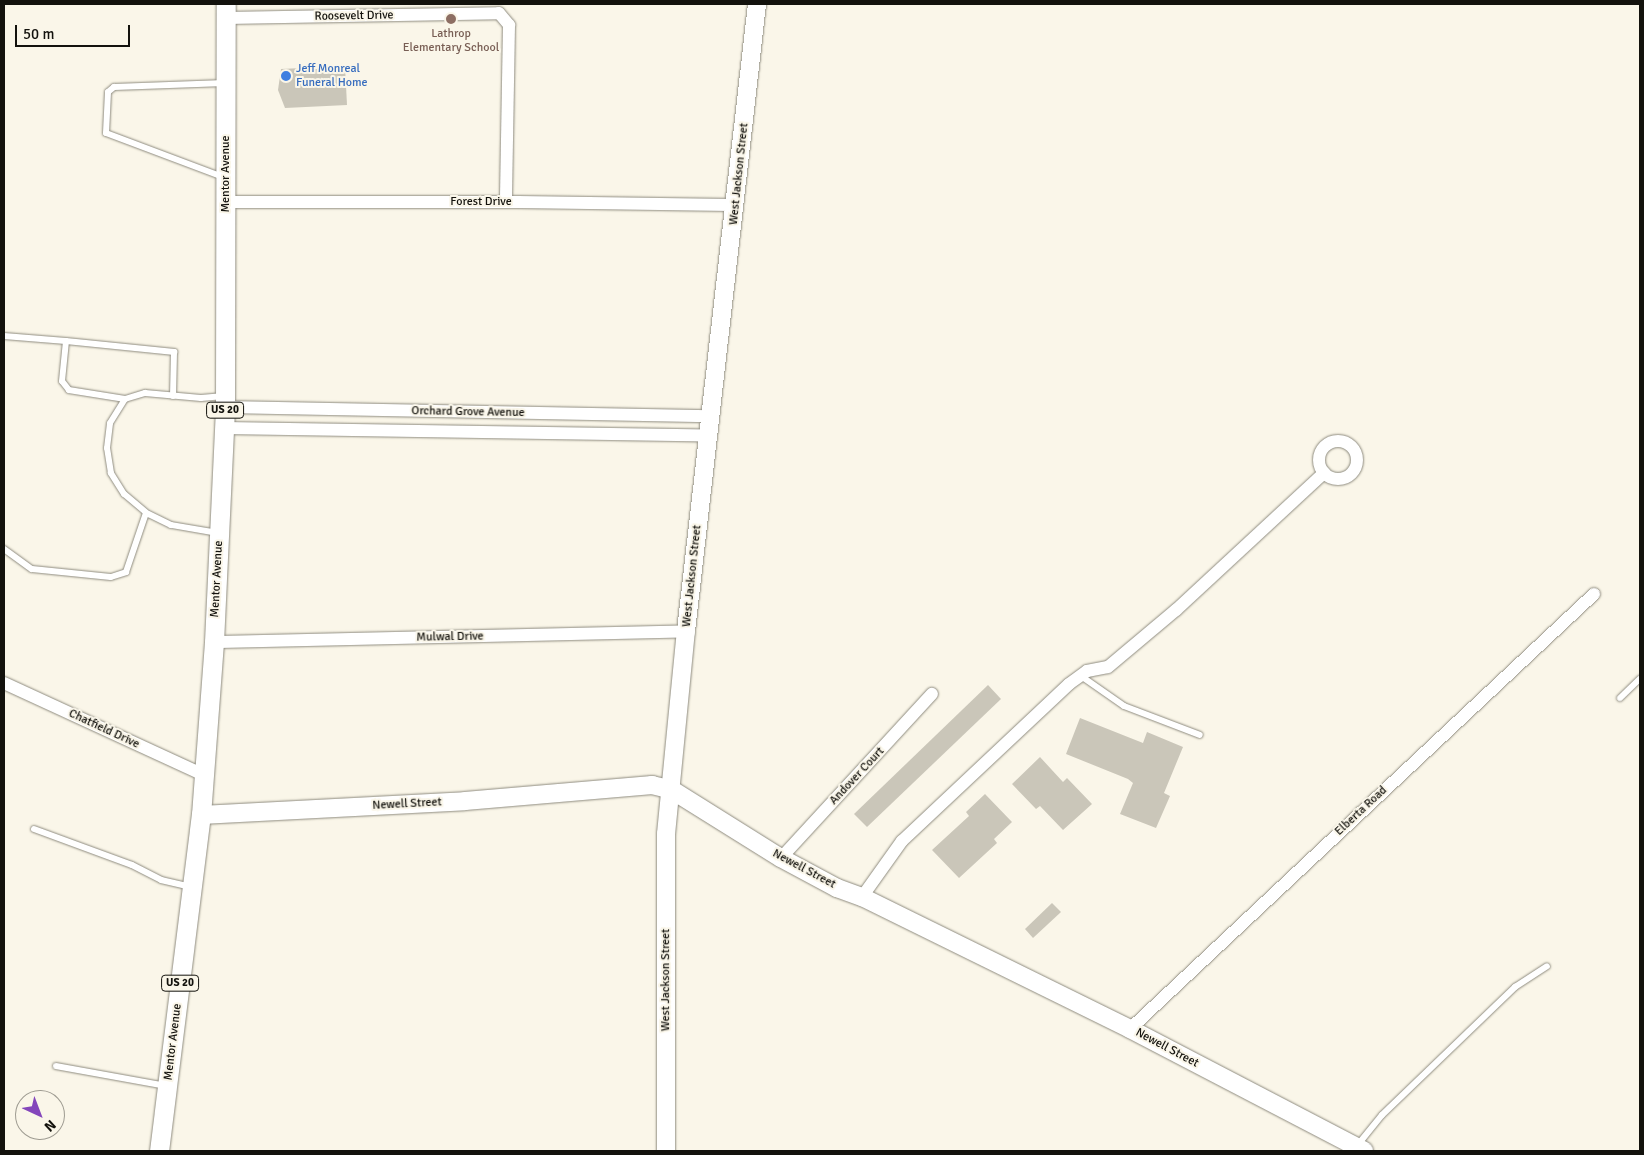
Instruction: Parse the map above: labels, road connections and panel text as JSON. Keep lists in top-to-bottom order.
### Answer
{
  "streets": {
    "main road": ["Mentor Avenue", "US 20"],
    "street": [
      "Roosevelt Drive",
      "West Jackson Street",
      "Forest Drive",
      "Orchard Grove Avenue",
      "Mulwal Drive",
      "Chatfield Drive",
      "Andover Court",
      "Newell Street",
      "Elberta Road"
    ]
  },
  "crossings": [
    ["Roosevelt Drive", "Mentor Avenue"],
    ["Roosevelt Drive", "Forest Drive"],
    ["Mentor Avenue", "Forest Drive"],
    ["Mentor Avenue", "Orchard Grove Avenue"],
    ["Mentor Avenue", "Mulwal Drive"],
    ["Mentor Avenue", "Chatfield Drive"],
    ["Mentor Avenue", "Newell Street"],
    ["West Jackson Street", "Forest Drive"],
    ["West Jackson Street", "Orchard Grove Avenue"],
    ["West Jackson Street", "Mulwal Drive"],
    ["West Jackson Street", "Newell Street"],
    ["Andover Court", "Newell Street"],
    ["Newell Street", "Elberta Road"]
  ],
  "places": ["Lathrop Elementary School", "Jeff Monreal Funeral Home"],
  "scale_bar": "50 m",
  "north": "bottom right"
}
